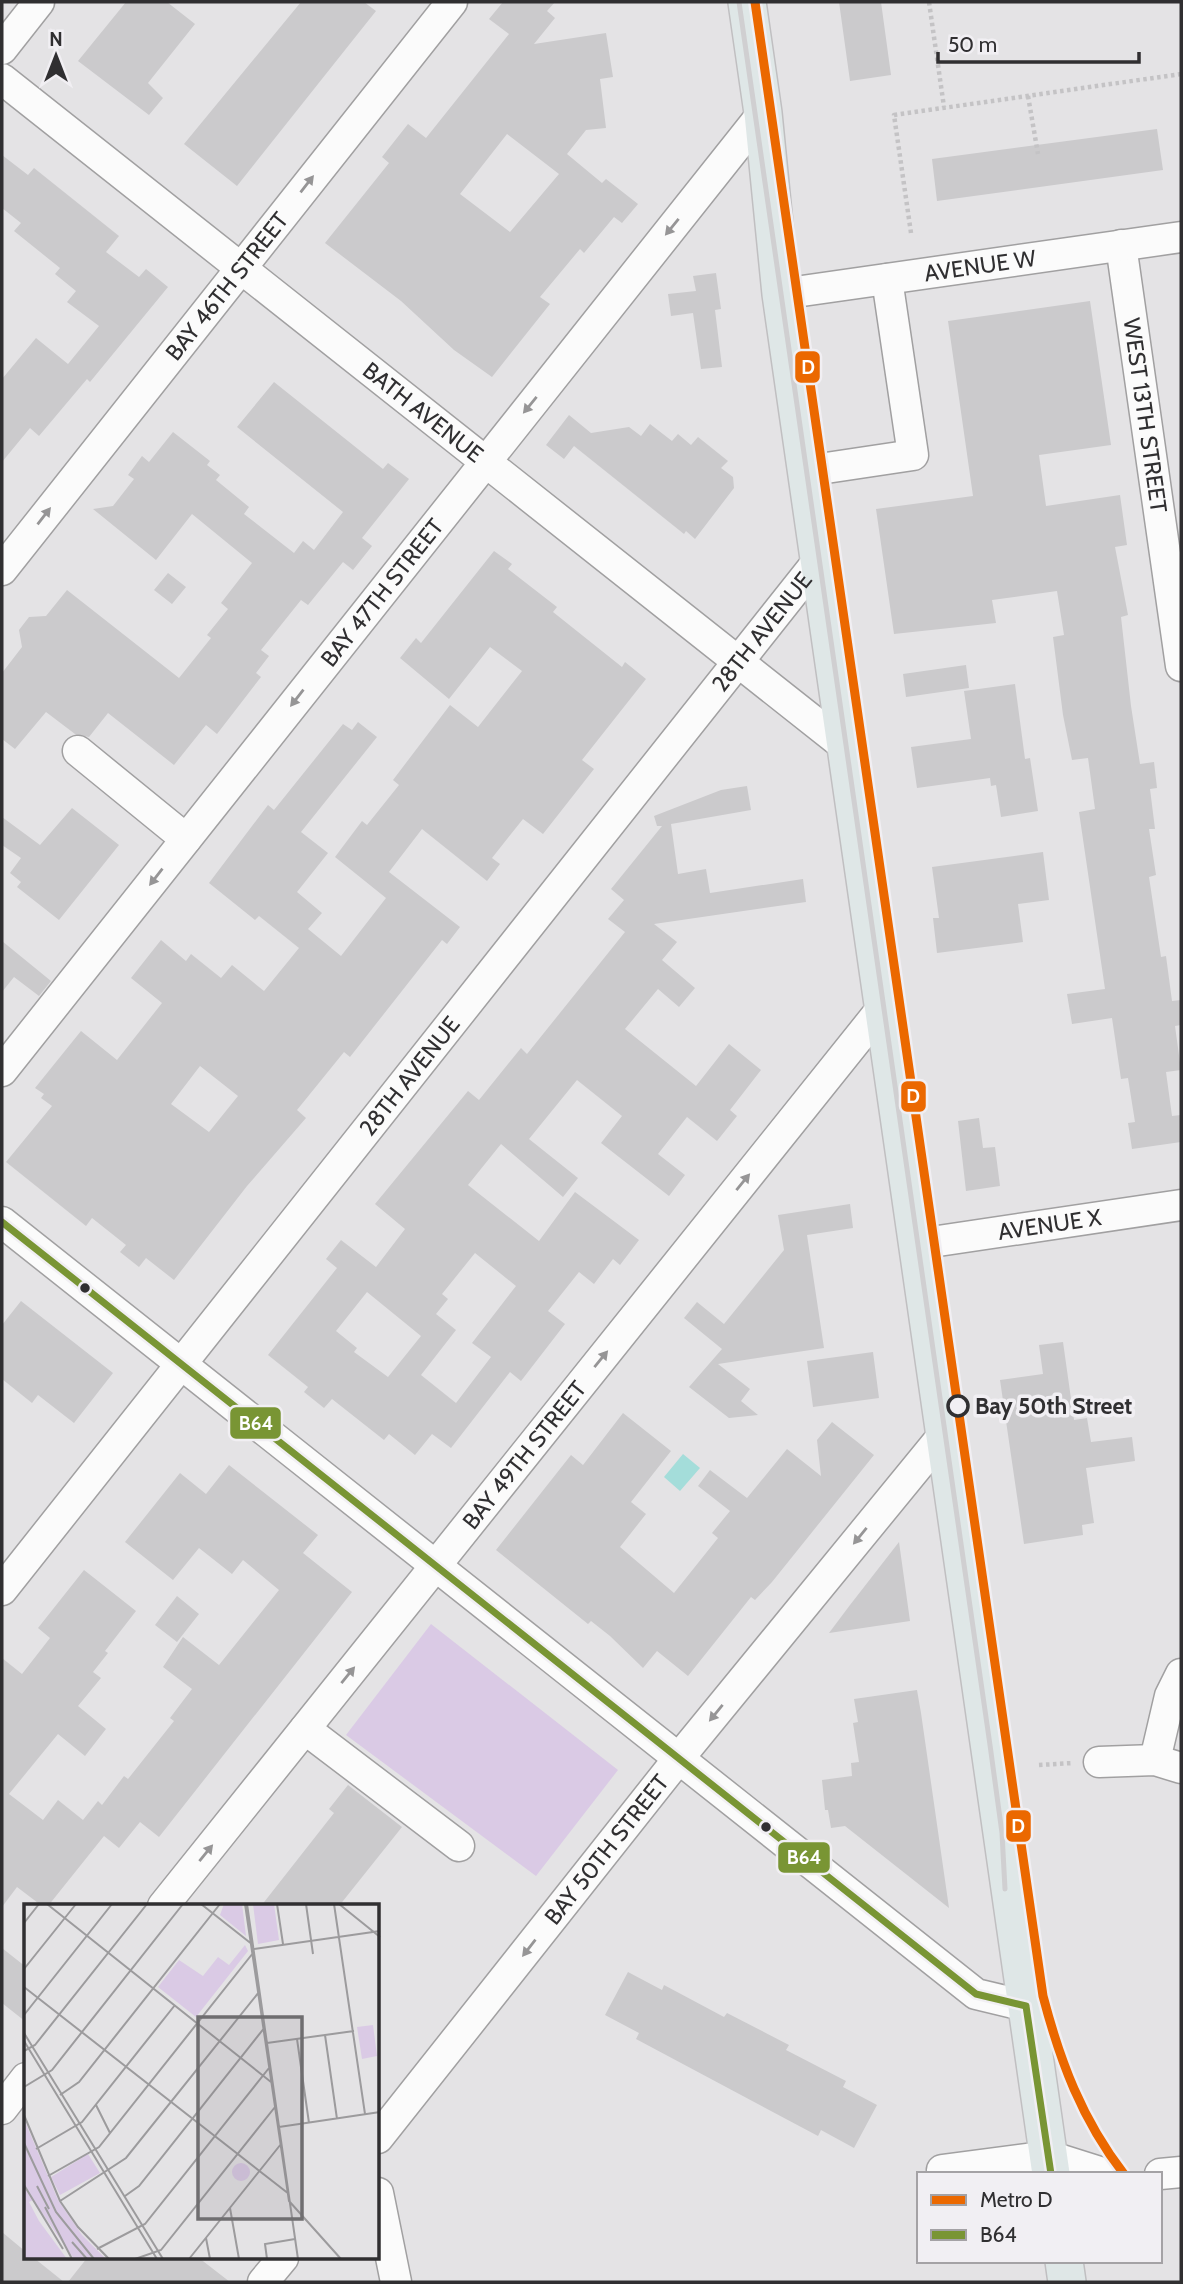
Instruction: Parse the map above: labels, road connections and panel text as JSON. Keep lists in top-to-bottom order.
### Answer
{
  "streets": {
    "street": [
      "AVENUE W",
      "BAY 46TH STREET",
      "BATH AVENUE",
      "WEST 13TH STREET",
      "BAY 47TH STREET",
      "28TH AVENUE",
      "AVENUE X",
      "BAY 49TH STREET",
      "BAY 50TH STREET"
    ]
  },
  "crossings": [
    ["AVENUE W", "WEST 13TH STREET"],
    ["BAY 46TH STREET", "BATH AVENUE"],
    ["BATH AVENUE", "BAY 47TH STREET"],
    ["BATH AVENUE", "28TH AVENUE"]
  ],
  "one_way": [
    "BAY 46TH STREET",
    "BAY 47TH STREET",
    "BAY 49TH STREET",
    "BAY 50TH STREET"
  ],
  "places": ["Bay 50th Street"],
  "lines": ["metro line D", "transit line B64"],
  "legend": ["Metro D", "B64"],
  "scale_bar": "50 m",
  "north": "top"
}
